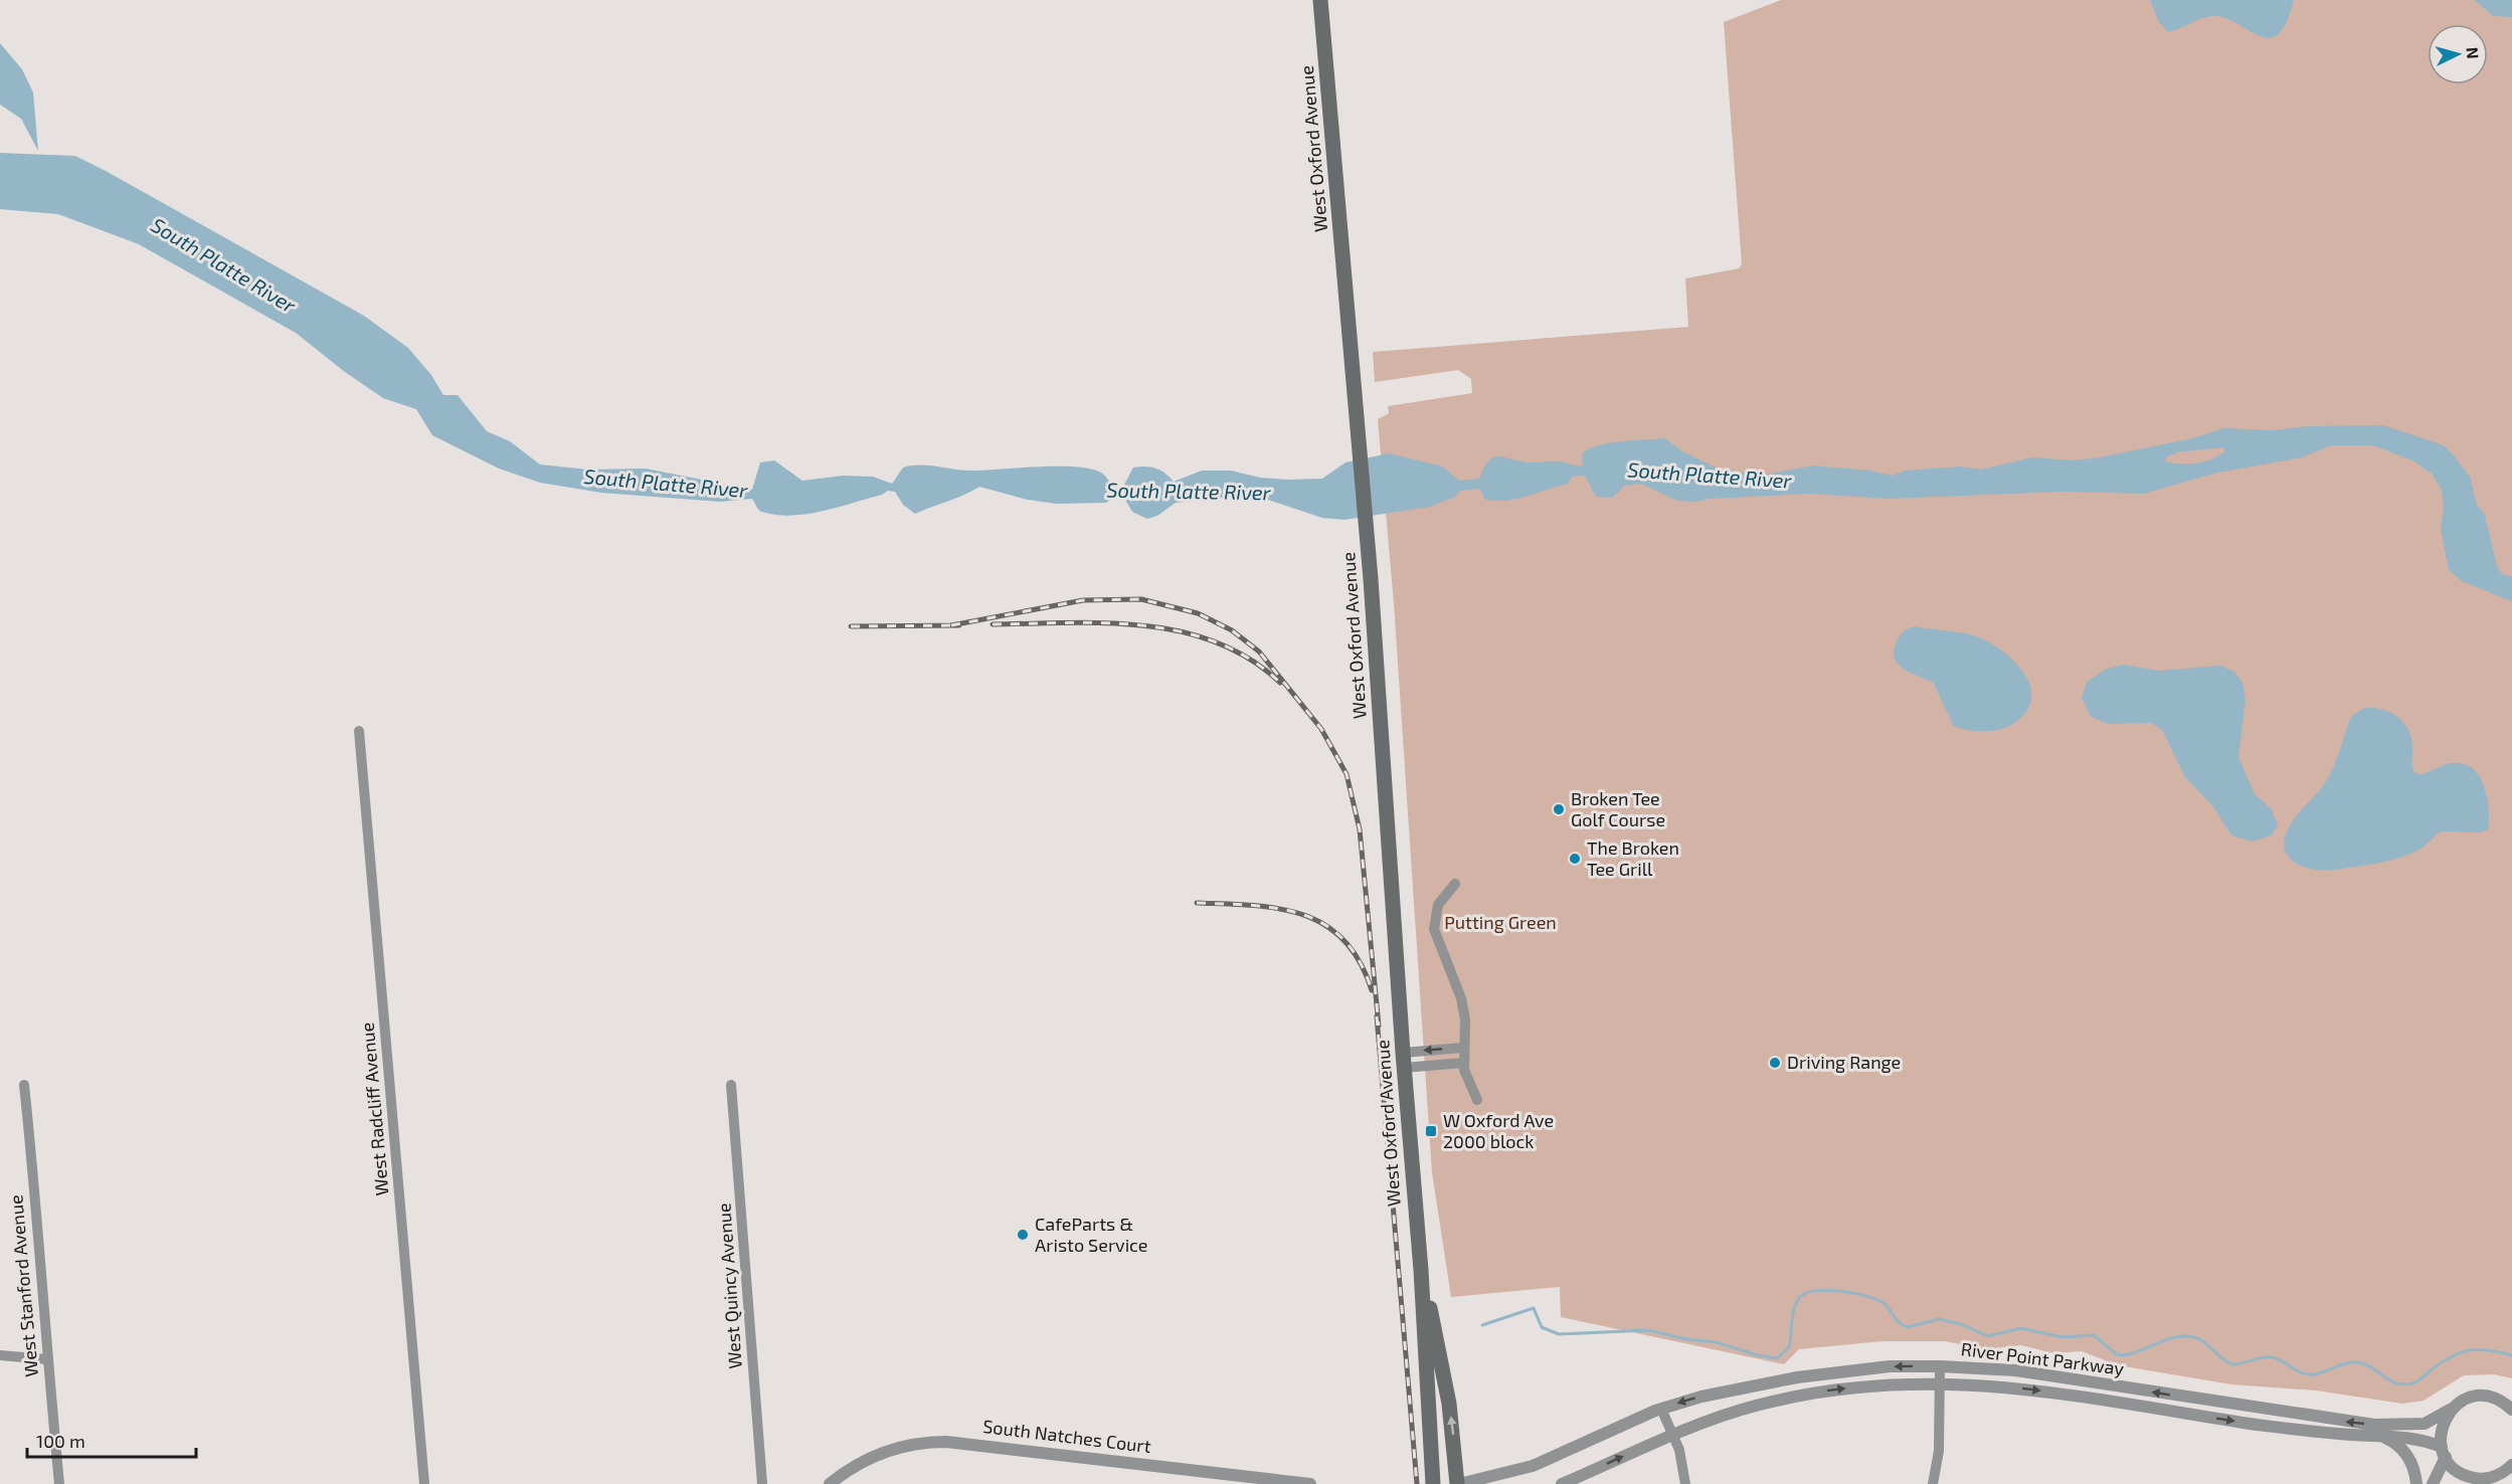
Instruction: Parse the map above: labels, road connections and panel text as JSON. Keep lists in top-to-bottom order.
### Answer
{
  "streets": {
    "main road": ["West Oxford Avenue"],
    "street": [
      "West Radcliff Avenue",
      "West Stanford Avenue",
      "West Quincy Avenue",
      "River Point Parkway",
      "South Natches Court"
    ]
  },
  "crossings": [
    ["West Oxford Avenue", "River Point Parkway"]
  ],
  "water": ["South Platte River"],
  "parks": ["Putting Green"],
  "places": {
    "other": [
      "Broken Tee Golf Course",
      "The Broken Tee Grill",
      "Driving Range",
      "CafeParts & Aristo Service"
    ],
    "transit": ["W Oxford Ave 2000 block"]
  },
  "scale_bar": "100 m",
  "north": "right"
}
